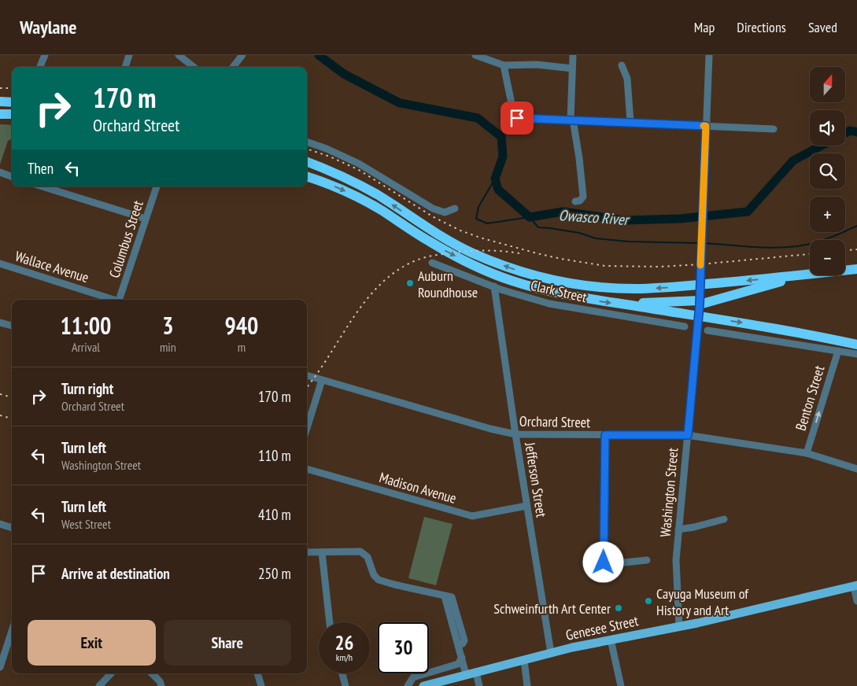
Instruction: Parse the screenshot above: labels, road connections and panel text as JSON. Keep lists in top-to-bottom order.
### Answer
{
  "streets": {
    "main road": ["Genesee Street"],
    "street": [
      "Columbus Street",
      "Wallace Avenue",
      "Clark Street",
      "Benton Street",
      "Orchard Street",
      "Jefferson Street",
      "Madison Avenue",
      "Washington Street"
    ]
  },
  "crossings": [
    ["Clark Street", "Jefferson Street"],
    ["Benton Street", "Orchard Street"],
    ["Orchard Street", "Jefferson Street"],
    ["Orchard Street", "Washington Street"],
    ["Jefferson Street", "Madison Avenue"],
    ["Jefferson Street", "Genesee Street"],
    ["Washington Street", "Genesee Street"]
  ],
  "one_way": ["Benton Street"],
  "water": ["Owasco River"],
  "places": ["Auburn Roundhouse", "Cayuga Museum of History and Art", "Schweinfurth Art Center"],
  "north": "top",
  "page": {
    "header": "Waylane",
    "nav": ["Map", "Directions", "Saved"],
    "map_buttons": ["+", "−"],
    "turn": ["170 m", "Orchard Street"],
    "then": "Then",
    "eta": [
      "11:00",
      "Arrival",
      "3",
      "min",
      "940",
      "m"
    ],
    "list": [
      {
        "name": "Turn right",
        "note": "Orchard Street",
        "value": "170 m"
      },
      {
        "name": "Turn left",
        "note": "Washington Street",
        "value": "110 m"
      },
      {
        "name": "Turn left",
        "note": "West Street",
        "value": "410 m"
      },
      {
        "name": "Arrive at destination",
        "value": "250 m"
      }
    ],
    "buttons": ["Exit", "Share"],
    "speed": "26 km/h",
    "limit": "30"
  }
}
